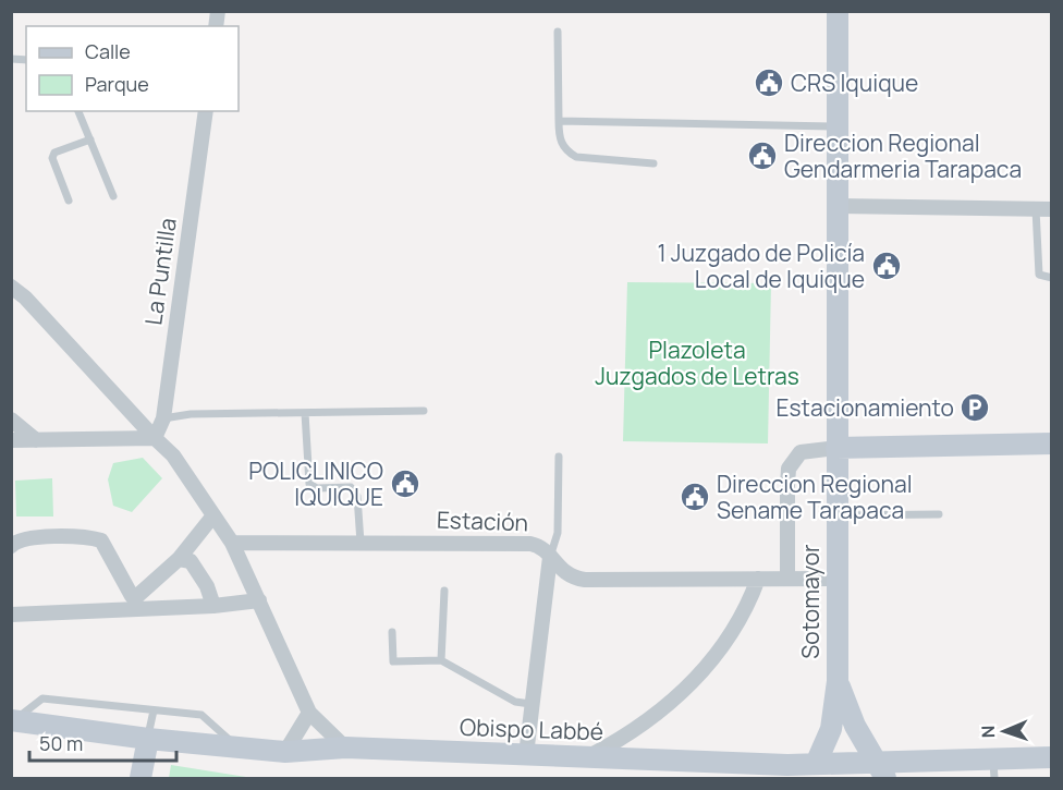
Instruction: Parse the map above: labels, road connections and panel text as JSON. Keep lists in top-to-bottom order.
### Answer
{
  "streets": {
    "street": [
      "La Puntilla",
      "Estación",
      "Sotomayor",
      "Obispo Labbé"
    ]
  },
  "crossings": [
    ["Estación", "Sotomayor"],
    ["Sotomayor", "Obispo Labbé"]
  ],
  "parks": ["Plazoleta Juzgados de Letras"],
  "places": {
    "public building": [
      "CRS Iquique",
      "Direccion Regional Gendarmeria Tarapaca",
      "1 Juzgado de Policía Local de Iquique",
      "POLICLINICO IQUIQUE",
      "Direccion Regional Sename Tarapaca"
    ],
    "parking": ["Estacionamiento"]
  },
  "legend": ["Calle", "Parque"],
  "scale_bar": "50 m",
  "north": "left"
}
